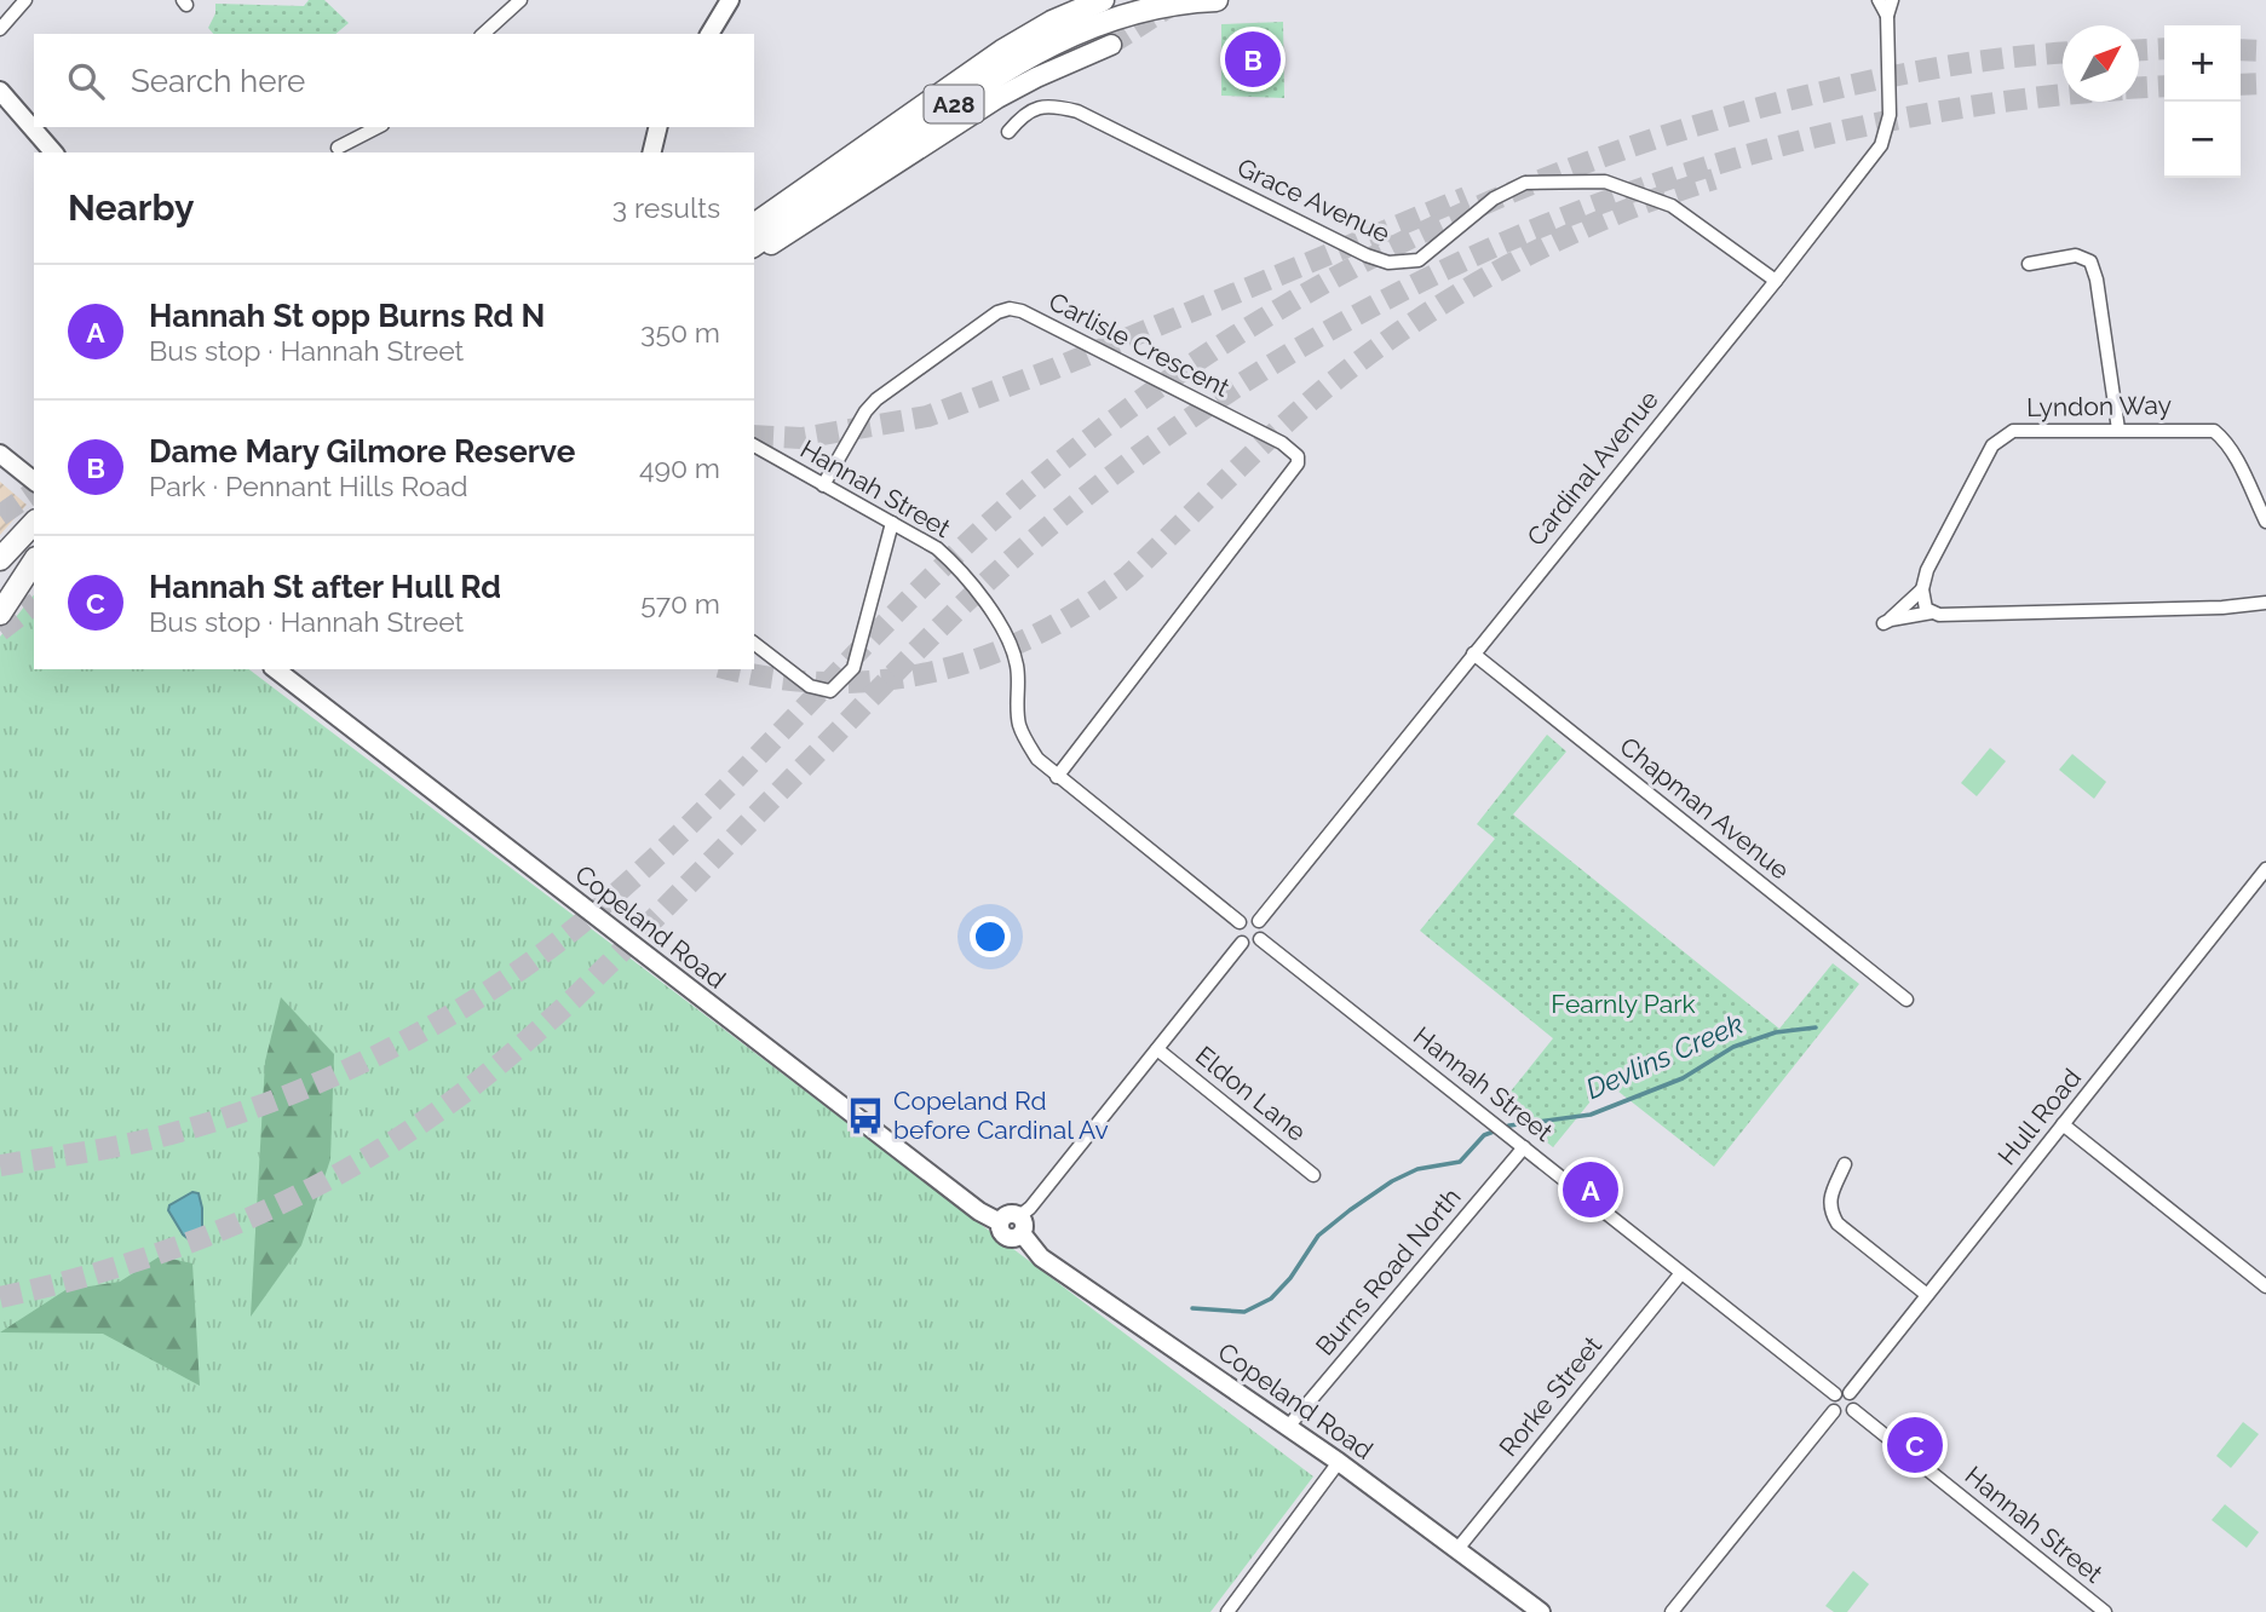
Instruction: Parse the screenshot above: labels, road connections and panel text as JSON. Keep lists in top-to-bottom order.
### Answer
{
  "streets": {
    "highway": ["A28"],
    "main road": ["Copeland Road"],
    "street": [
      "Grace Avenue",
      "Carlisle Crescent",
      "Lyndon Way",
      "Cardinal Avenue",
      "Hannah Street",
      "Chapman Avenue",
      "Eldon Lane",
      "Hull Road",
      "Burns Road North",
      "Rorke Street"
    ]
  },
  "crossings": [
    ["Grace Avenue", "Cardinal Avenue"],
    ["Carlisle Crescent", "Hannah Street"],
    ["Cardinal Avenue", "Hannah Street"],
    ["Cardinal Avenue", "Chapman Avenue"],
    ["Hannah Street", "Hull Road"],
    ["Hannah Street", "Burns Road North"],
    ["Hannah Street", "Rorke Street"],
    ["Copeland Road", "Burns Road North"],
    ["Copeland Road", "Rorke Street"]
  ],
  "water": ["Devlins Creek"],
  "parks": ["Fearnly Park"],
  "places": {
    "bus stop": ["Copeland Rd before Cardinal Av"]
  },
  "north": "top right",
  "page": {
    "map_buttons": ["+", "−"],
    "pins": ["B", "A", "C"],
    "search": "Search here",
    "heading": ["Nearby", "3 results"],
    "list": [
      {
        "mark": "A",
        "name": "Hannah St opp Burns Rd N",
        "note": "Bus stop · Hannah Street",
        "value": "350 m"
      },
      {
        "mark": "B",
        "name": "Dame Mary Gilmore Reserve",
        "note": "Park · Pennant Hills Road",
        "value": "490 m"
      },
      {
        "mark": "C",
        "name": "Hannah St after Hull Rd",
        "note": "Bus stop · Hannah Street",
        "value": "570 m"
      }
    ]
  }
}
